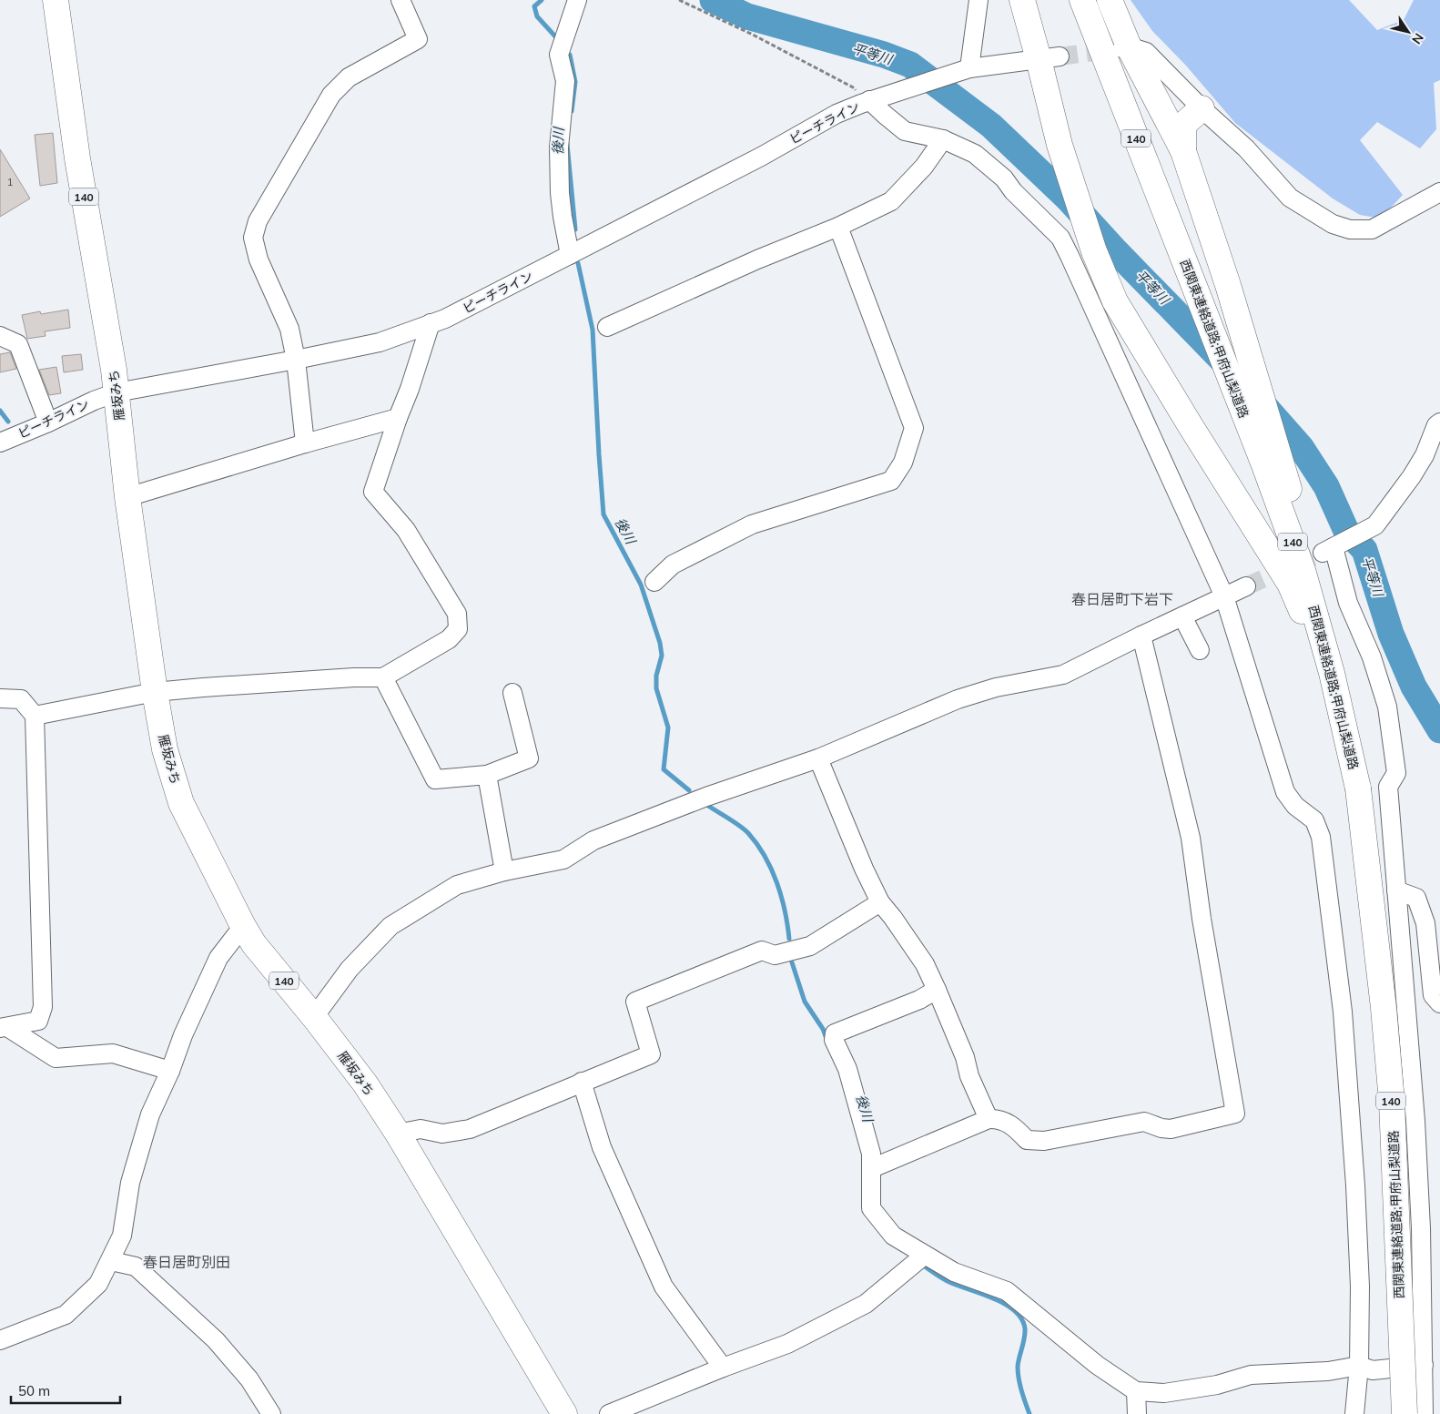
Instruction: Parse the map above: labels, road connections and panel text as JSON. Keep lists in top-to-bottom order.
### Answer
{
  "streets": {
    "highway": ["140", "西関東連絡道路;甲府山梨道路", "雁坂みち"],
    "street": ["ピーチライン"]
  },
  "crossings": [
    ["ピーチライン", "雁坂みち"]
  ],
  "districts": ["春日居町下岩下", "春日居町別田"],
  "water": ["平等川", "後川"],
  "house_numbers": ["1"],
  "scale_bar": "50 m",
  "north": "bottom right"
}
